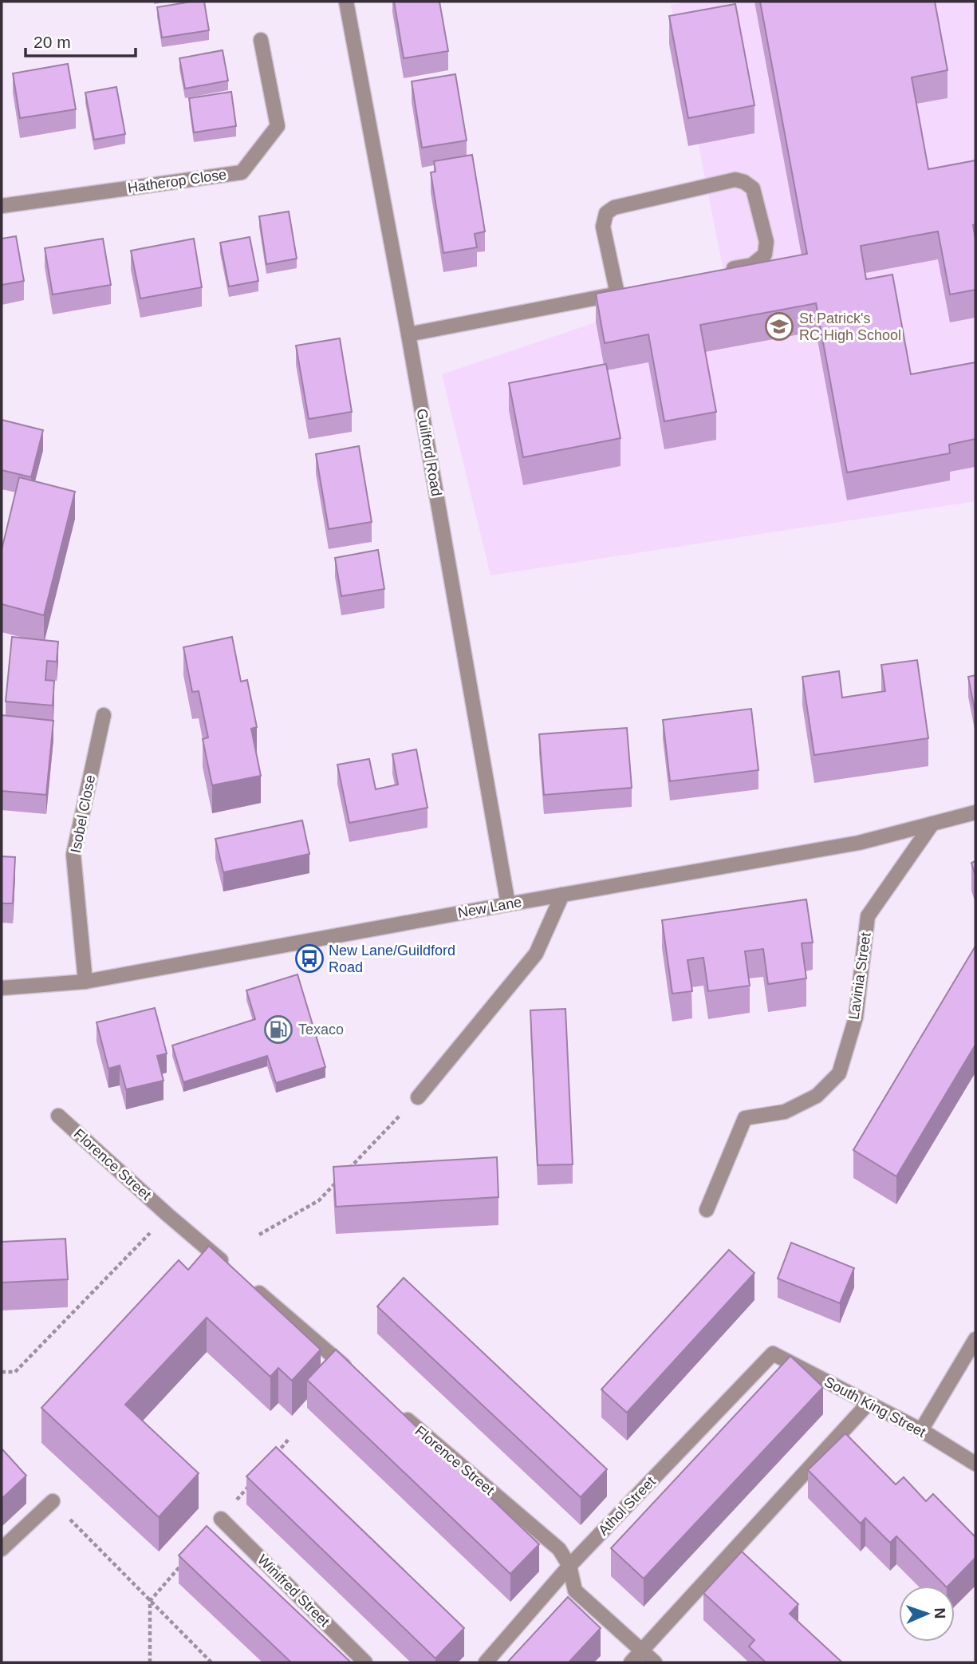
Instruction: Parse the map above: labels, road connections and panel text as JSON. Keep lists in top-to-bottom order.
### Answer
{
  "streets": {
    "street": [
      "Hatherop Close",
      "Guilford Road",
      "Isobel Close",
      "New Lane",
      "Lavinia Street",
      "Florence Street",
      "South King Street",
      "Athol Street",
      "Winifred Street"
    ]
  },
  "crossings": [
    ["Guilford Road", "New Lane"],
    ["Isobel Close", "New Lane"],
    ["New Lane", "Lavinia Street"],
    ["Florence Street", "Athol Street"],
    ["South King Street", "Athol Street"]
  ],
  "places": {
    "school or university": ["St Patrick's RC High School"],
    "bus stop": ["New Lane/Guildford Road"],
    "fuel station": ["Texaco"]
  },
  "scale_bar": "20 m",
  "north": "right"
}
